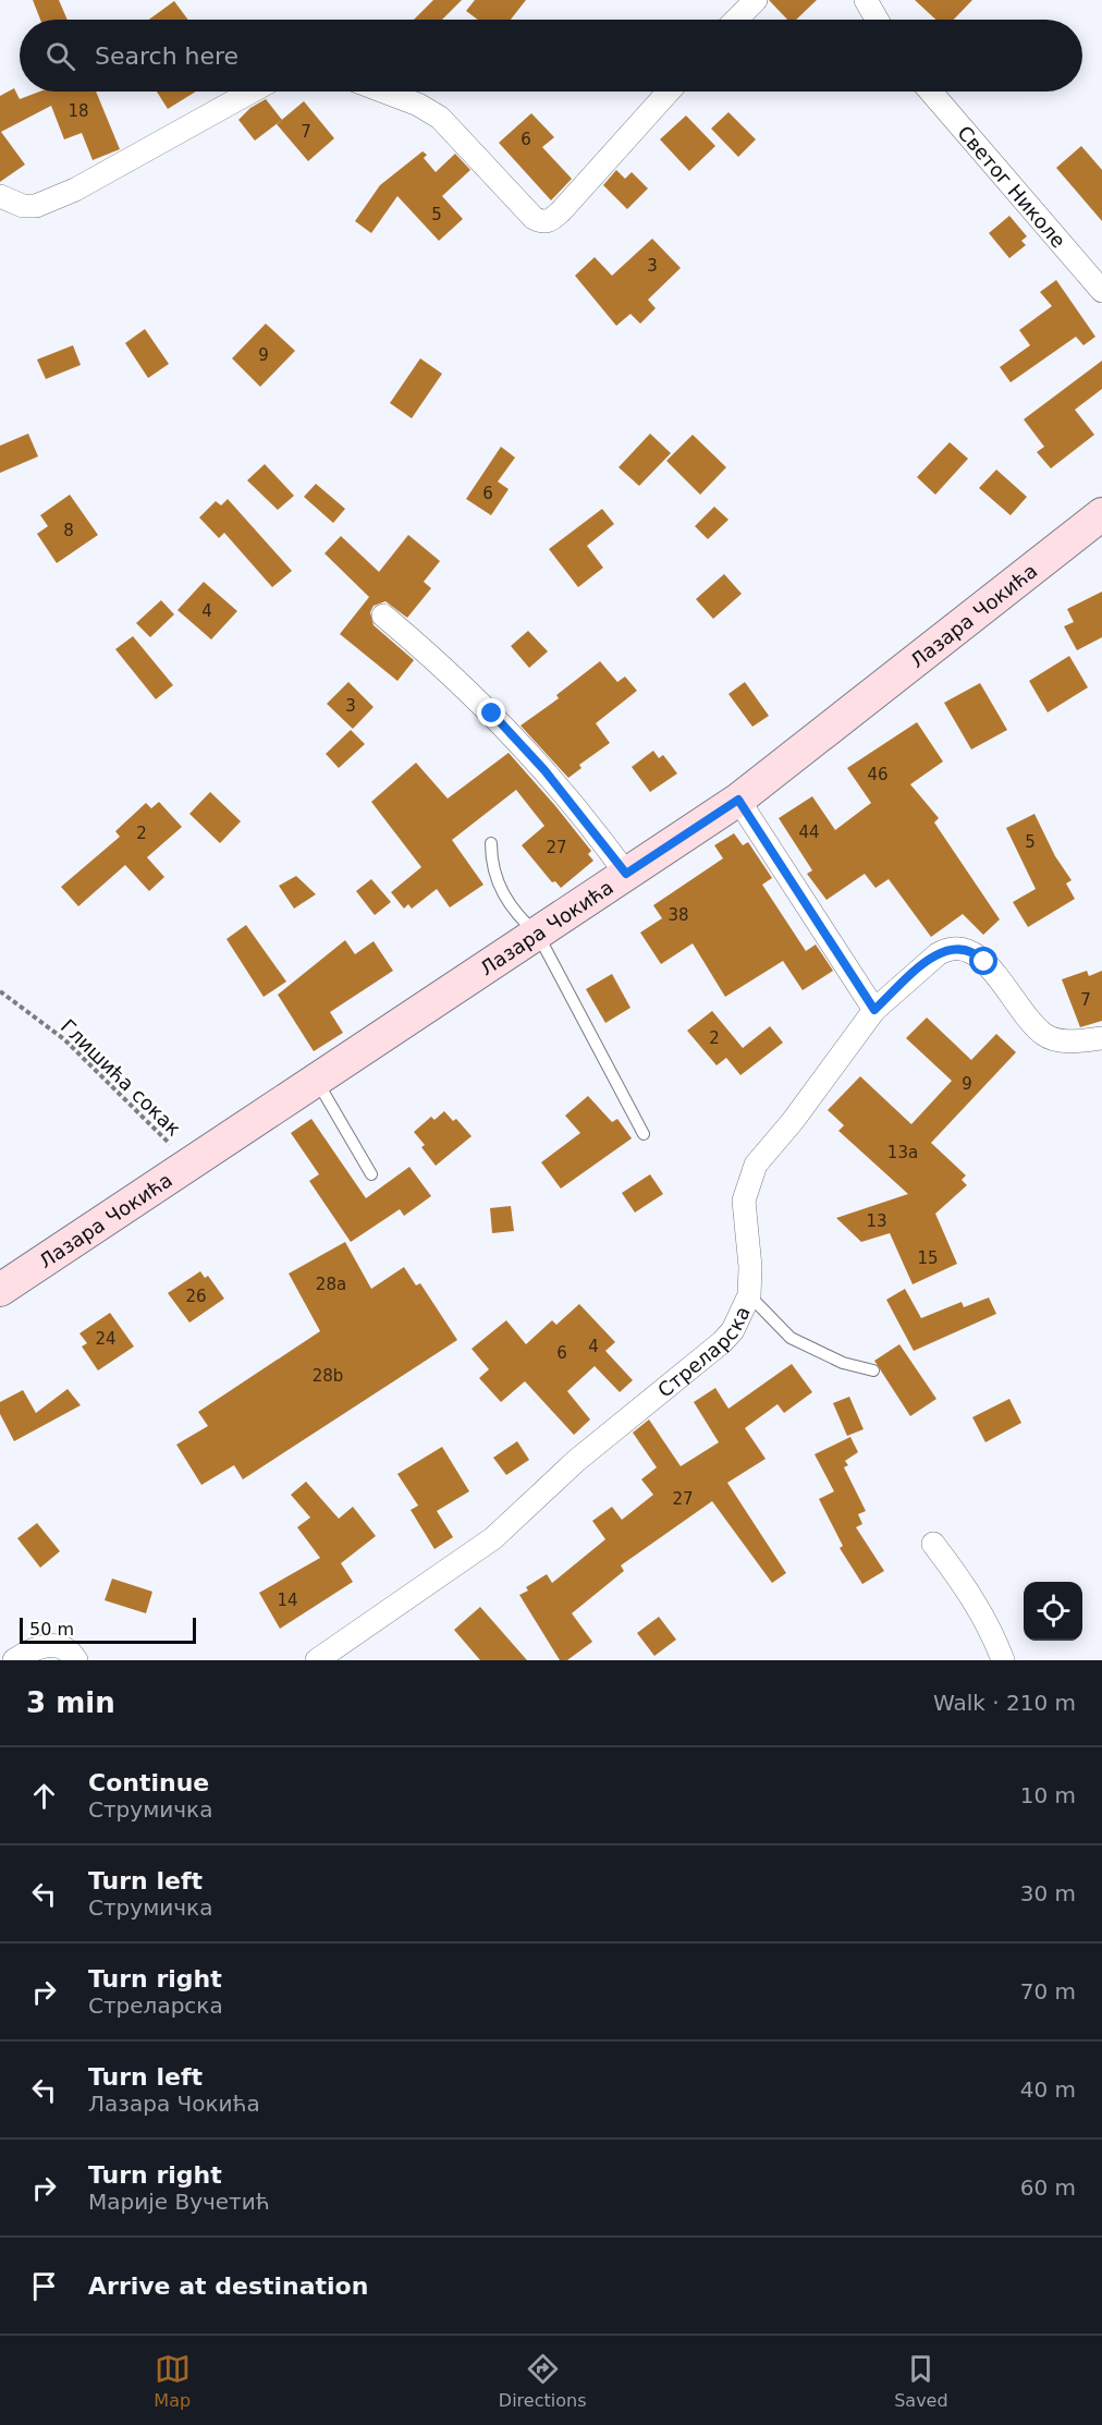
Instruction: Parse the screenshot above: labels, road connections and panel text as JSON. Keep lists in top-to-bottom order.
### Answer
{
  "streets": {
    "street": ["Светог Николе", "Лазара Чокића", "Стреларска"],
    "path": ["Глишића сокак"]
  },
  "crossings": [
    ["Лазара Чокића", "Глишића сокак"]
  ],
  "house_numbers": [
    "18",
    "7",
    "6",
    "5",
    "3",
    "9",
    "6",
    "8",
    "4",
    "3",
    "46",
    "44",
    "2",
    "5",
    "27",
    "38",
    "7",
    "2",
    "9",
    "13a",
    "13",
    "15",
    "28a",
    "26",
    "24",
    "4",
    "6",
    "28b",
    "27",
    "14"
  ],
  "scale_bar": "50 m",
  "page": {
    "search": "Search here",
    "scale": "50 m",
    "heading": ["3 min", "Walk · 210 m"],
    "list": [
      ["Continue", "Струмичка", "10 m"],
      ["Turn left", "Струмичка", "30 m"],
      ["Turn right", "Стреларска", "70 m"],
      ["Turn left", "Лазара Чокића", "40 m"],
      ["Turn right", "Марије Вучетић", "60 m"],
      "Arrive at destination"
    ],
    "nav": ["Map", "Directions", "Saved"]
  }
}
